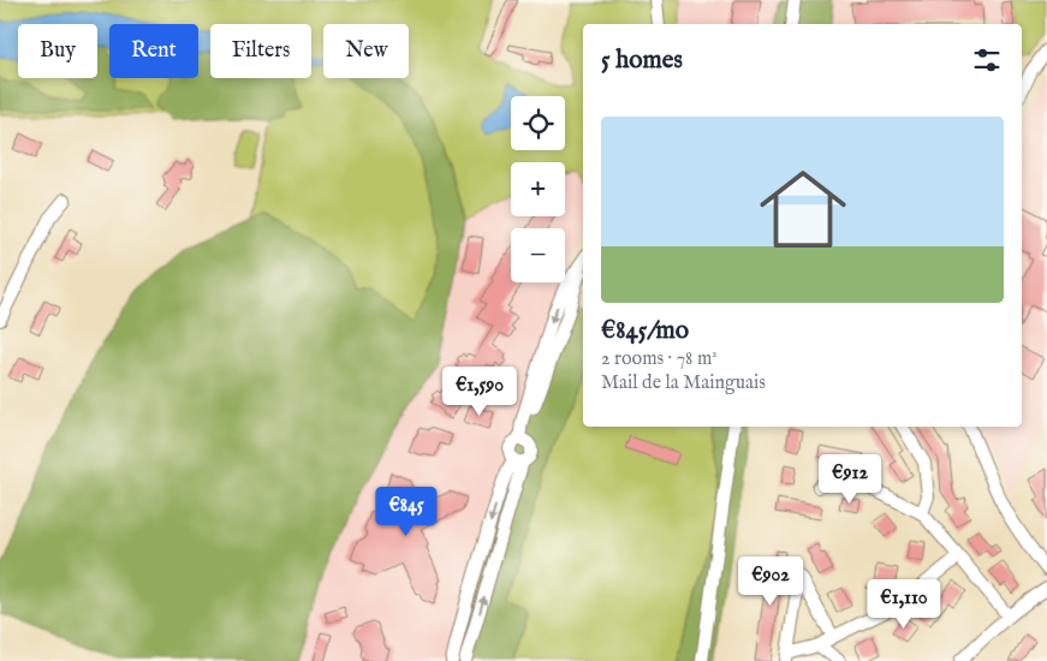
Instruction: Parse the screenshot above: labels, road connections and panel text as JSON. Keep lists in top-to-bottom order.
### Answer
{
  "page": {
    "chip": [
      "Buy",
      "Rent",
      "Filters",
      "New"
    ],
    "heading": "5 homes",
    "map_buttons": ["+", "−"],
    "list": [
      {
        "name": "€845/mo",
        "note": "2 rooms · 78 m² · Mail de la Mainguais"
      }
    ],
    "price": [
      "€1,590",
      "€912",
      "€845",
      "€902",
      "€1,110"
    ]
  }
}
